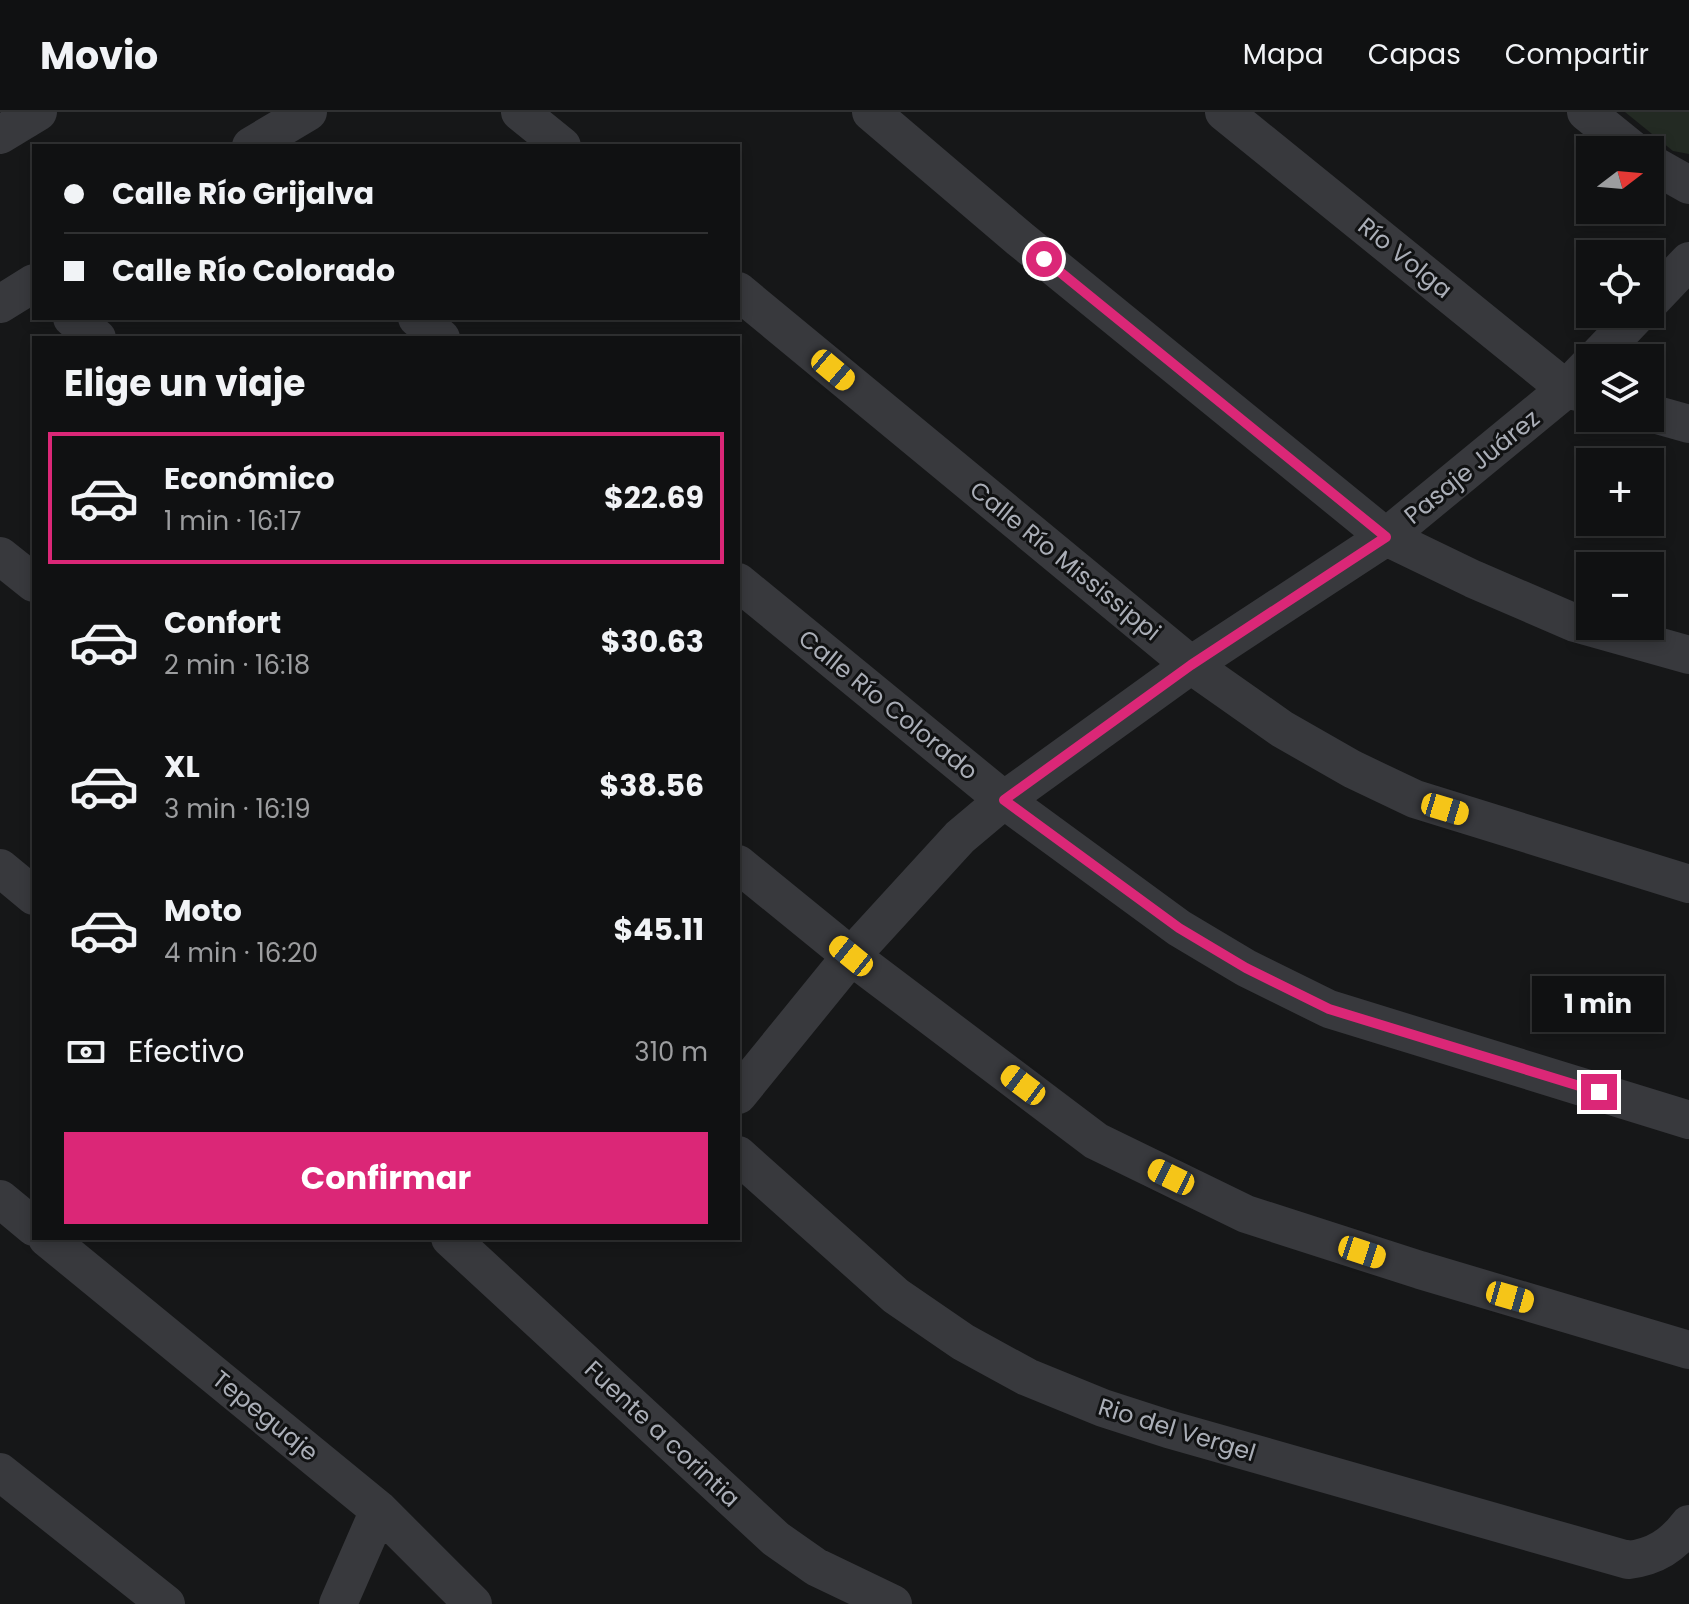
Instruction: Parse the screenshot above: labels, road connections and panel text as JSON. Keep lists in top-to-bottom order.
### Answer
{
  "streets": {
    "street": [
      "Río Volga",
      "Pasaje Juárez",
      "Calle Río Mississippi",
      "Calle Río Colorado",
      "Tepeguaje",
      "Rio del Vergel",
      "Fuente a corintia"
    ]
  },
  "crossings": [
    ["Pasaje Juárez", "Calle Río Mississippi"],
    ["Pasaje Juárez", "Calle Río Colorado"]
  ],
  "north": "right",
  "page": {
    "header": "Movio",
    "nav": ["Mapa", "Capas", "Compartir"],
    "map_buttons": ["+", "−"],
    "banner": ["Calle Río Grijalva", "Calle Río Colorado"],
    "heading": "Elige un viaje",
    "list": [
      {
        "name": "Económico",
        "note": "1 min · 16:17",
        "value": "$22.69"
      },
      {
        "name": "Confort",
        "note": "2 min · 16:18",
        "value": "$30.63"
      },
      {
        "name": "XL",
        "note": "3 min · 16:19",
        "value": "$38.56"
      },
      {
        "name": "Moto",
        "note": "4 min · 16:20",
        "value": "$45.11"
      }
    ],
    "bubble": "1 min",
    "pay": ["Efectivo", "310 m"],
    "buttons": "Confirmar"
  }
}
